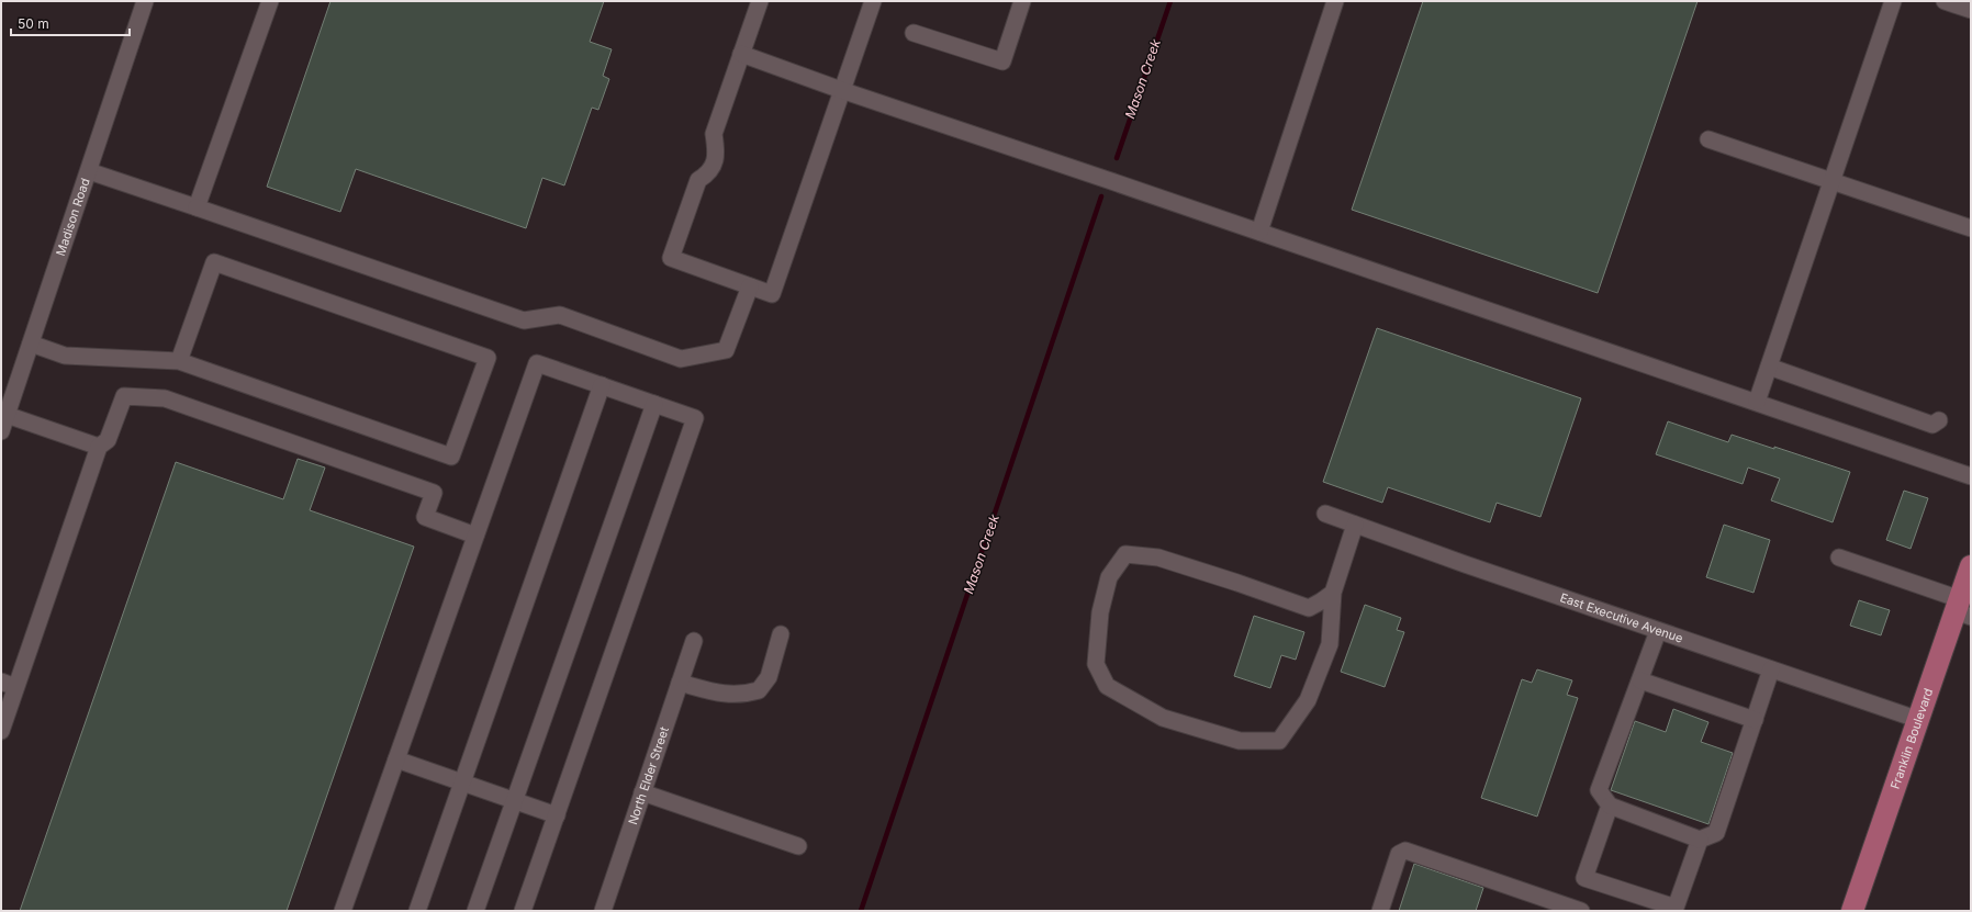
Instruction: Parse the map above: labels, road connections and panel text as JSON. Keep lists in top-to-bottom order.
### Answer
{
  "streets": {
    "main road": ["Franklin Boulevard"],
    "street": ["Madison Road", "East Executive Avenue", "North Elder Street"]
  },
  "crossings": [
    ["East Executive Avenue", "Franklin Boulevard"]
  ],
  "water": ["Mason Creek"],
  "scale_bar": "50 m"
}
